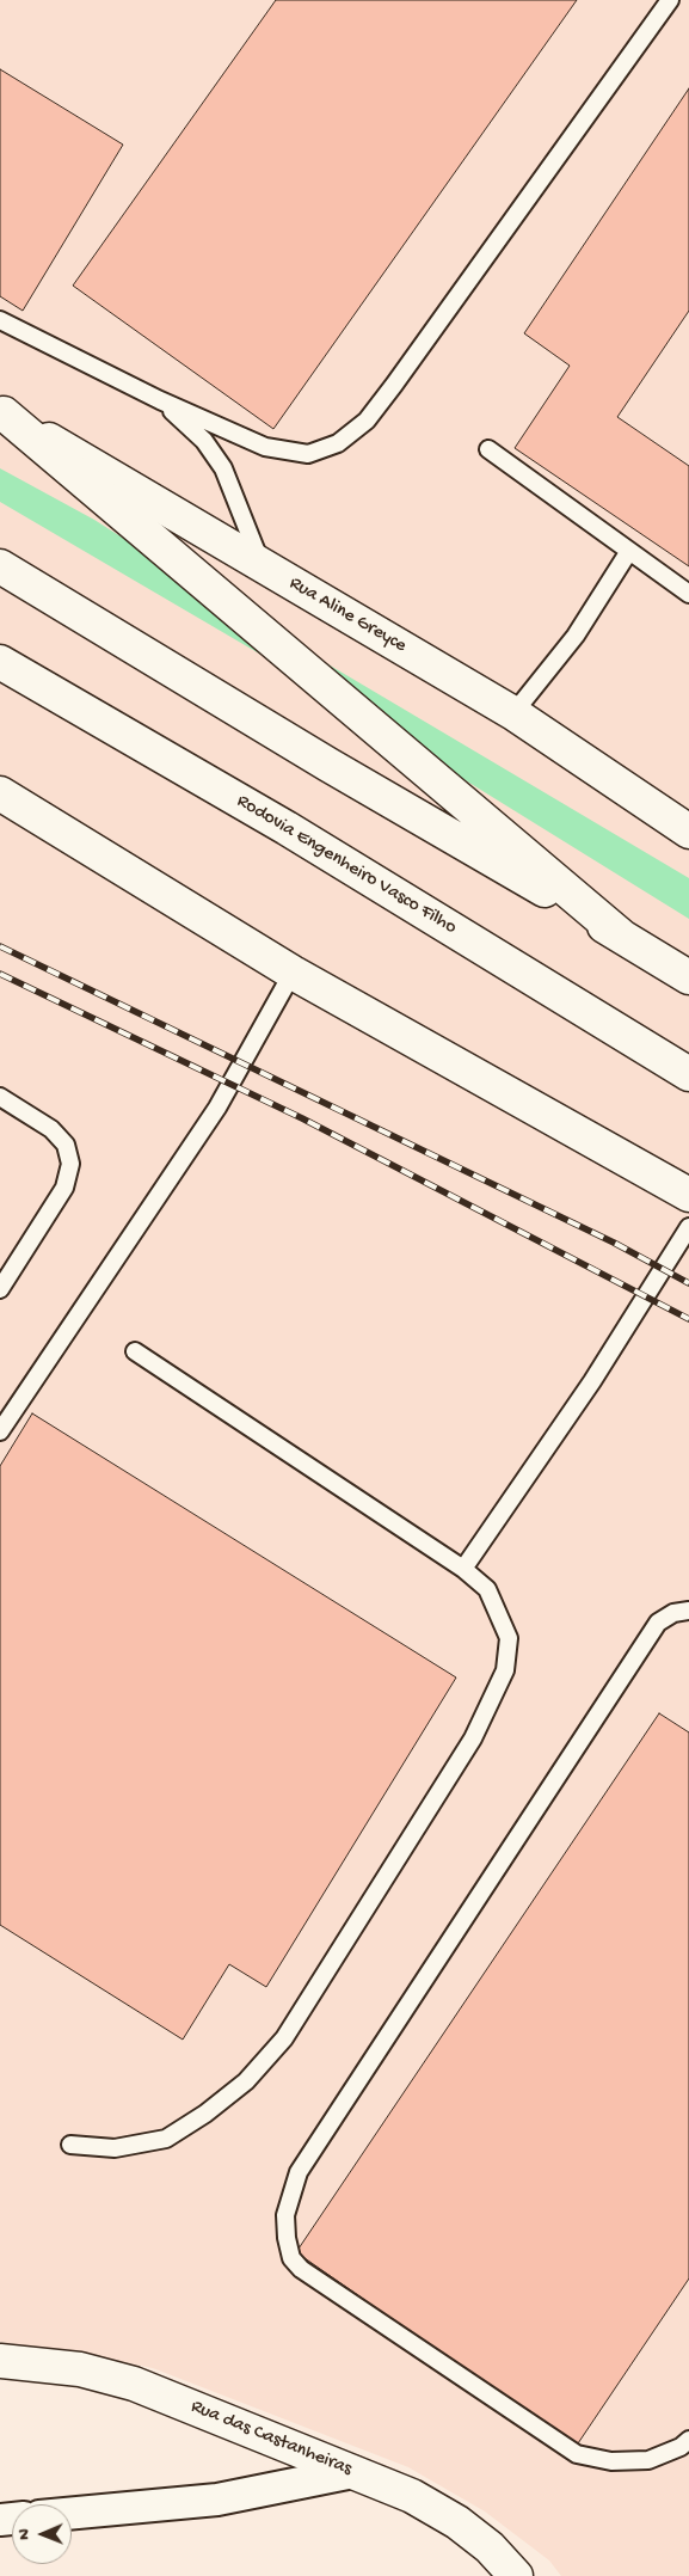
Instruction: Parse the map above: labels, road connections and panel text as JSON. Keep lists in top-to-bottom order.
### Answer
{
  "streets": {
    "main road": ["Rua Aline Greyce", "Rodovia Engenheiro Vasco Filho", "Rua das Castanheiras"]
  },
  "north": "left"
}
